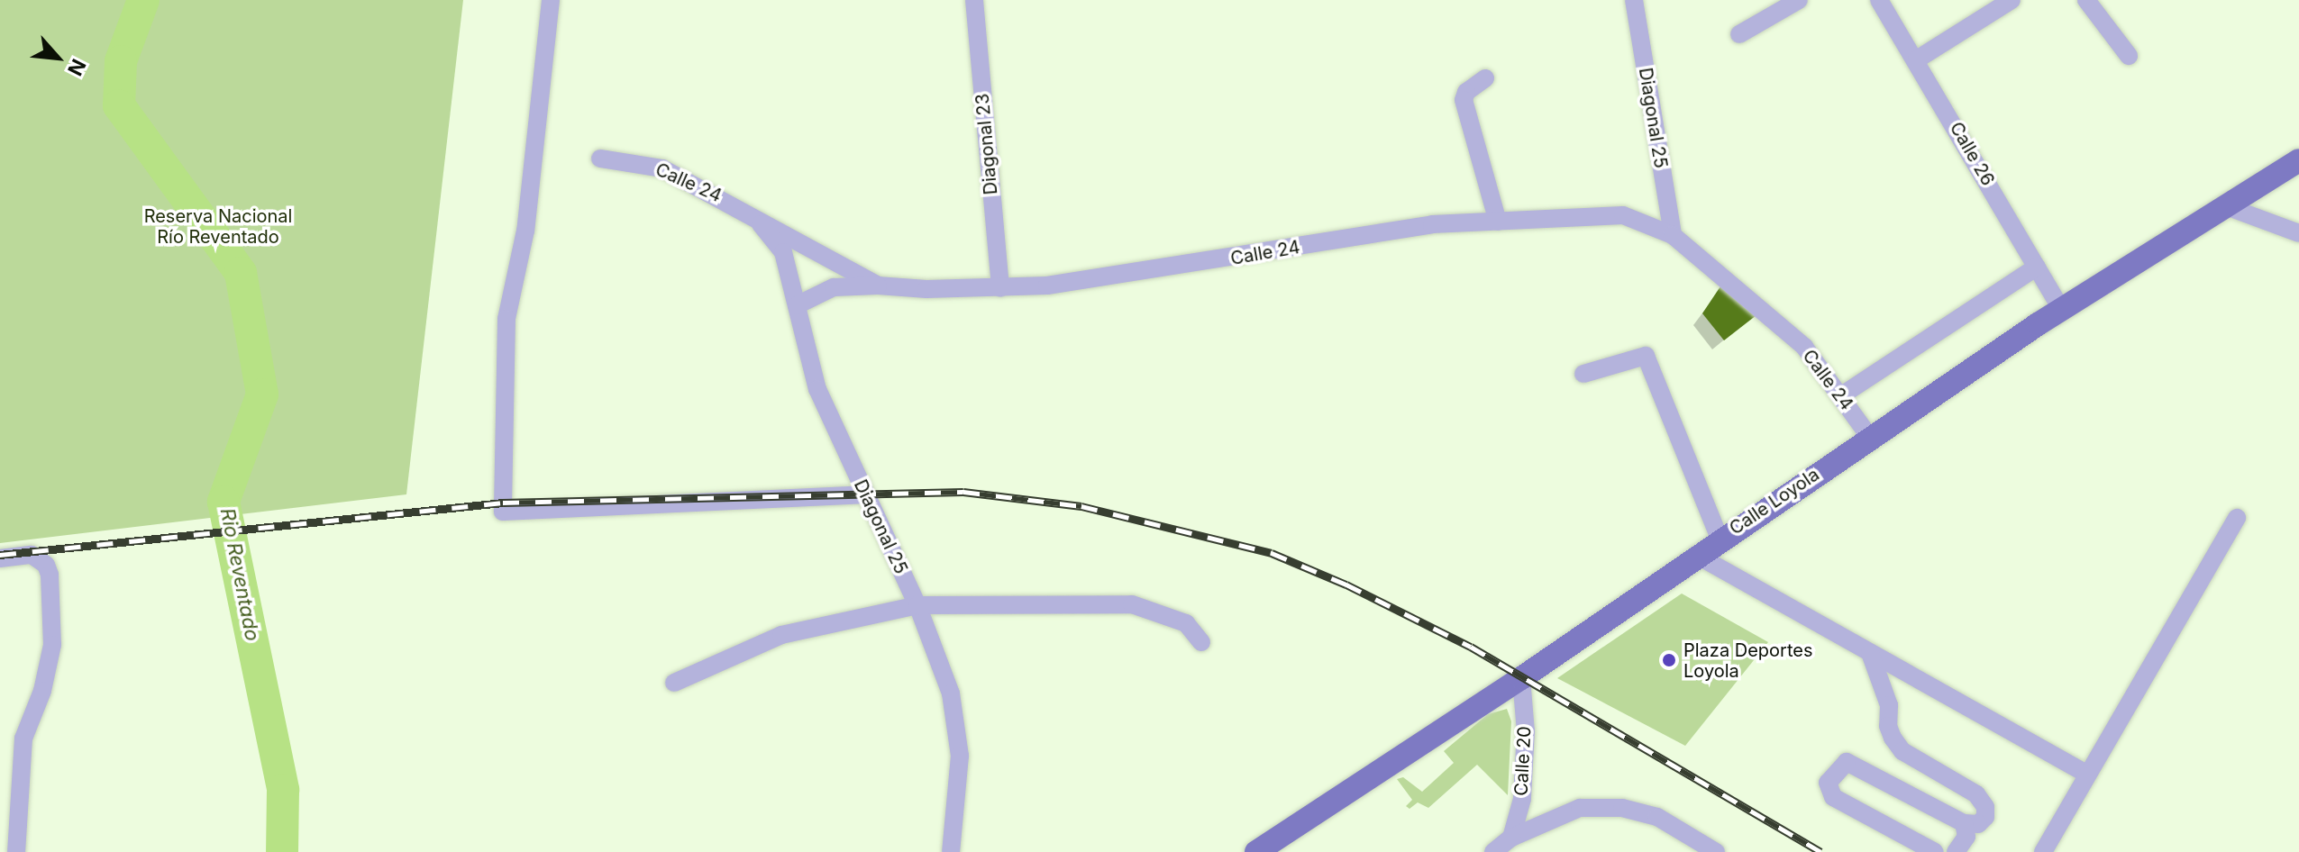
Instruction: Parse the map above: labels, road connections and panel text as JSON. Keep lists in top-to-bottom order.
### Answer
{
  "streets": {
    "main road": ["Calle Loyola"],
    "street": [
      "Diagonal 25",
      "Diagonal 23",
      "Calle 26",
      "Calle 24",
      "Calle 20"
    ]
  },
  "crossings": [
    ["Diagonal 25", "Calle 24"],
    ["Diagonal 23", "Calle 24"],
    ["Calle 26", "Calle Loyola"],
    ["Calle 24", "Calle Loyola"],
    ["Calle Loyola", "Calle 20"]
  ],
  "water": ["Rio Reventado"],
  "parks": ["Reserva Nacional Río Reventado"],
  "places": ["Plaza Deportes Loyola"],
  "north": "bottom right"
}
